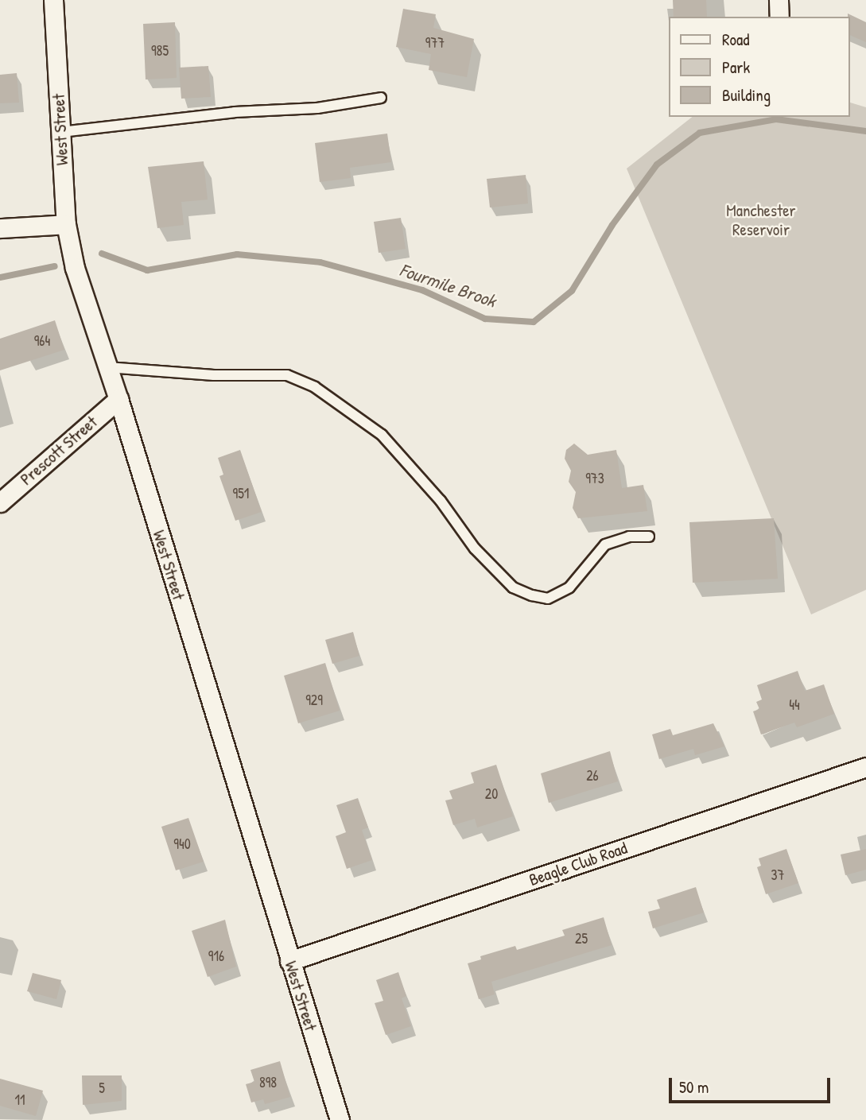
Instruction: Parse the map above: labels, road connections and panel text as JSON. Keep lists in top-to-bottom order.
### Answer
{
  "streets": {
    "street": ["West Street", "Prescott Street", "Beagle Club Road"]
  },
  "crossings": [
    ["West Street", "Prescott Street"],
    ["West Street", "Beagle Club Road"]
  ],
  "water": ["Fourmile Brook"],
  "parks": ["Manchester Reservoir"],
  "house_numbers": [
    "977",
    "985",
    "964",
    "973",
    "951",
    "929",
    "44",
    "26",
    "20",
    "940",
    "37",
    "25",
    "916",
    "898",
    "5",
    "11"
  ],
  "legend": ["Road", "Park", "Building"],
  "scale_bar": "50 m"
}
